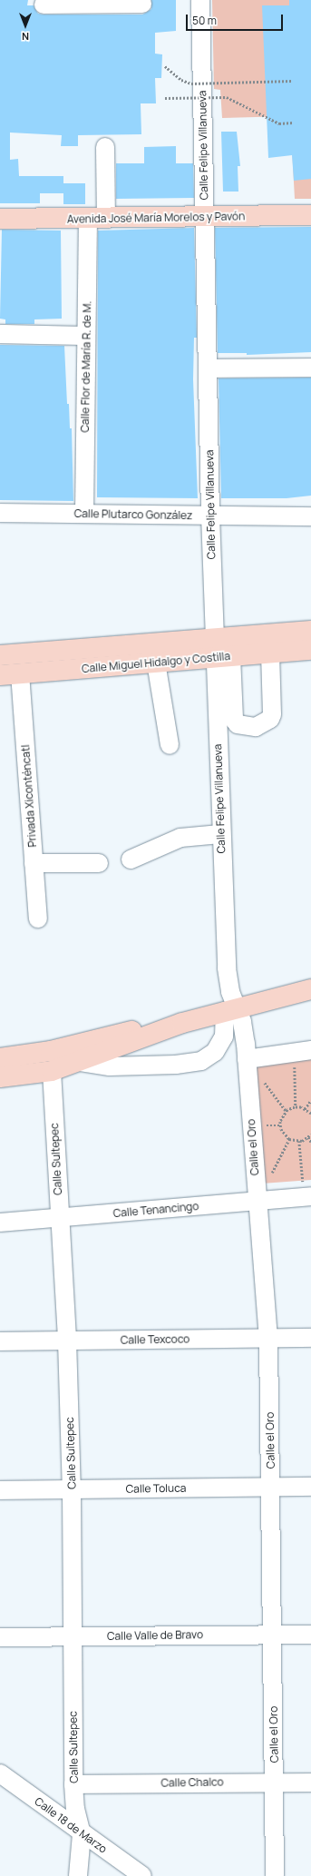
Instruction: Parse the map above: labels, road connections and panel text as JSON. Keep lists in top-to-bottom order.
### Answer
{
  "streets": {
    "main road": ["Avenida José María Morelos y Pavón", "Calle Miguel Hidalgo y Costilla"],
    "street": [
      "Calle Felipe Villanueva",
      "Calle Flor de María R. de M.",
      "Calle Plutarco González",
      "Privada Xiconténcatl",
      "Calle el Oro",
      "Calle Sultepec",
      "Calle Tenancingo",
      "Calle Texcoco",
      "Calle Toluca",
      "Calle Valle de Bravo",
      "Calle Chalco",
      "Calle 18 de Marzo"
    ]
  },
  "crossings": [
    ["Calle Felipe Villanueva", "Avenida José María Morelos y Pavón"],
    ["Calle Felipe Villanueva", "Calle Plutarco González"],
    ["Calle Felipe Villanueva", "Calle Miguel Hidalgo y Costilla"],
    ["Calle Felipe Villanueva", "Calle el Oro"],
    ["Avenida José María Morelos y Pavón", "Calle Flor de María R. de M."],
    ["Calle Flor de María R. de M.", "Calle Plutarco González"],
    ["Calle Miguel Hidalgo y Costilla", "Privada Xiconténcatl"],
    ["Calle el Oro", "Calle Tenancingo"],
    ["Calle el Oro", "Calle Texcoco"],
    ["Calle el Oro", "Calle Toluca"],
    ["Calle el Oro", "Calle Valle de Bravo"],
    ["Calle el Oro", "Calle Chalco"],
    ["Calle Sultepec", "Calle Tenancingo"],
    ["Calle Sultepec", "Calle Texcoco"],
    ["Calle Sultepec", "Calle Toluca"],
    ["Calle Sultepec", "Calle Valle de Bravo"],
    ["Calle Sultepec", "Calle Chalco"],
    ["Calle Sultepec", "Calle 18 de Marzo"]
  ],
  "scale_bar": "50 m",
  "north": "bottom"
}
